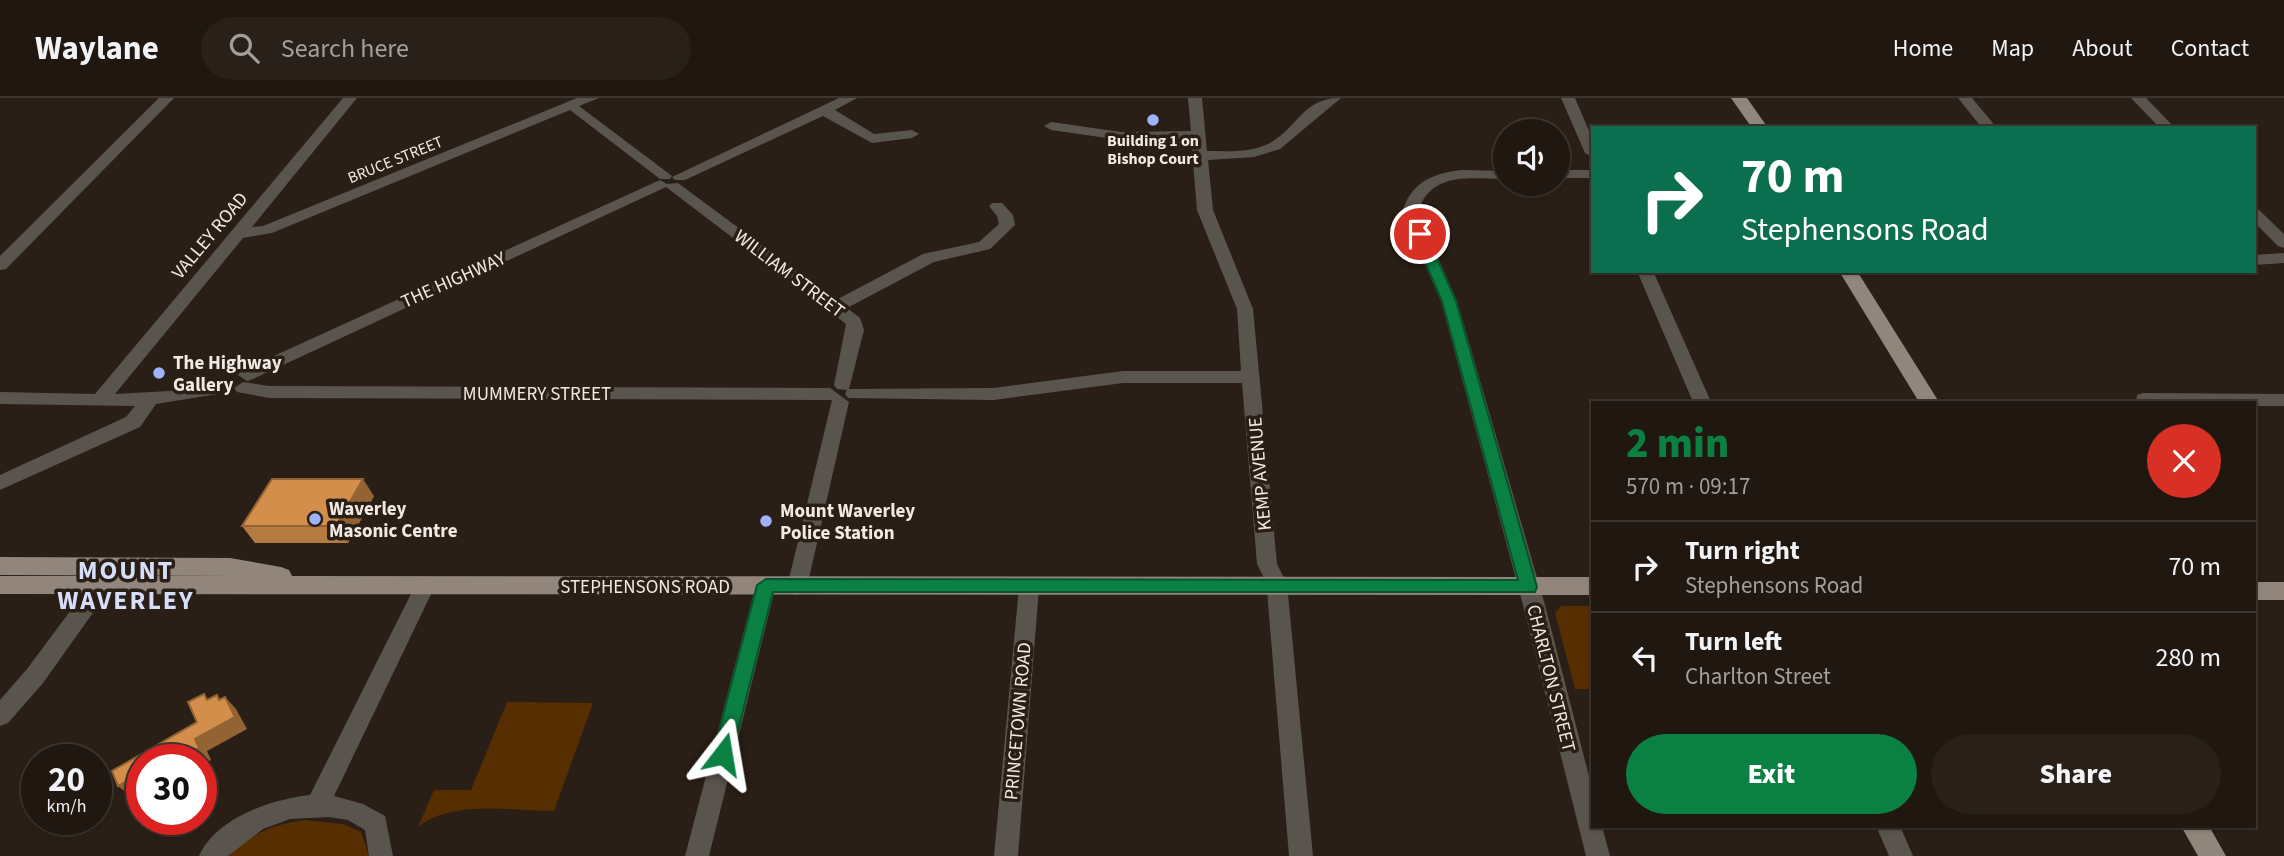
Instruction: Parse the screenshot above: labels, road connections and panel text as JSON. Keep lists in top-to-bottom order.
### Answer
{
  "streets": {
    "main road": ["STEPHENSONS ROAD"],
    "street": [
      "BRUCE STREET",
      "VALLEY ROAD",
      "WILLIAM STREET",
      "THE HIGHWAY",
      "MUMMERY STREET",
      "KEMP AVENUE",
      "CHARLTON STREET",
      "PRINCETOWN ROAD"
    ]
  },
  "crossings": [
    ["BRUCE STREET", "VALLEY ROAD"],
    ["BRUCE STREET", "WILLIAM STREET"],
    ["VALLEY ROAD", "THE HIGHWAY"],
    ["WILLIAM STREET", "THE HIGHWAY"],
    ["WILLIAM STREET", "MUMMERY STREET"],
    ["WILLIAM STREET", "STEPHENSONS ROAD"],
    ["THE HIGHWAY", "MUMMERY STREET"],
    ["MUMMERY STREET", "KEMP AVENUE"],
    ["KEMP AVENUE", "STEPHENSONS ROAD"],
    ["STEPHENSONS ROAD", "CHARLTON STREET"],
    ["STEPHENSONS ROAD", "PRINCETOWN ROAD"]
  ],
  "districts": ["MOUNT WAVERLEY"],
  "places": [
    "Building 1 on Bishop Court",
    "The Highway Gallery",
    "Waverley Masonic Centre",
    "Mount Waverley Police Station"
  ],
  "page": {
    "header": "Waylane",
    "search": "Search here",
    "nav": [
      "Home",
      "Map",
      "About",
      "Contact"
    ],
    "turn": ["70 m", "Stephensons Road"],
    "heading": ["2 min", "570 m · 09:17"],
    "list": [
      {
        "name": "Turn right",
        "note": "Stephensons Road",
        "value": "70 m"
      },
      {
        "name": "Turn left",
        "note": "Charlton Street",
        "value": "280 m"
      }
    ],
    "buttons": ["Exit", "Share"],
    "speed": "20 km/h",
    "limit": "30"
  }
}
